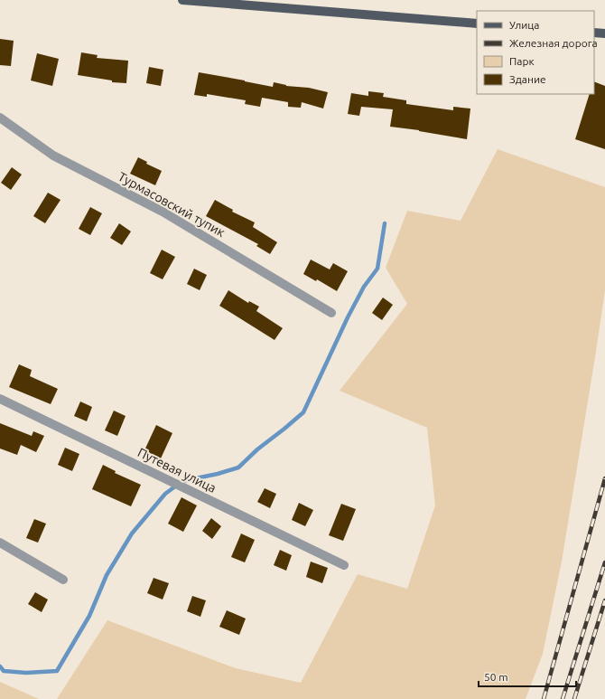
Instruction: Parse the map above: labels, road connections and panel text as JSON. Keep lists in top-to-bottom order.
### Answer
{
  "streets": {
    "street": ["Турмасовский тупик", "Путевая улица"]
  },
  "legend": [
    "Улица",
    "Железная дорога",
    "Парк",
    "Здание"
  ],
  "scale_bar": "50 m"
}
